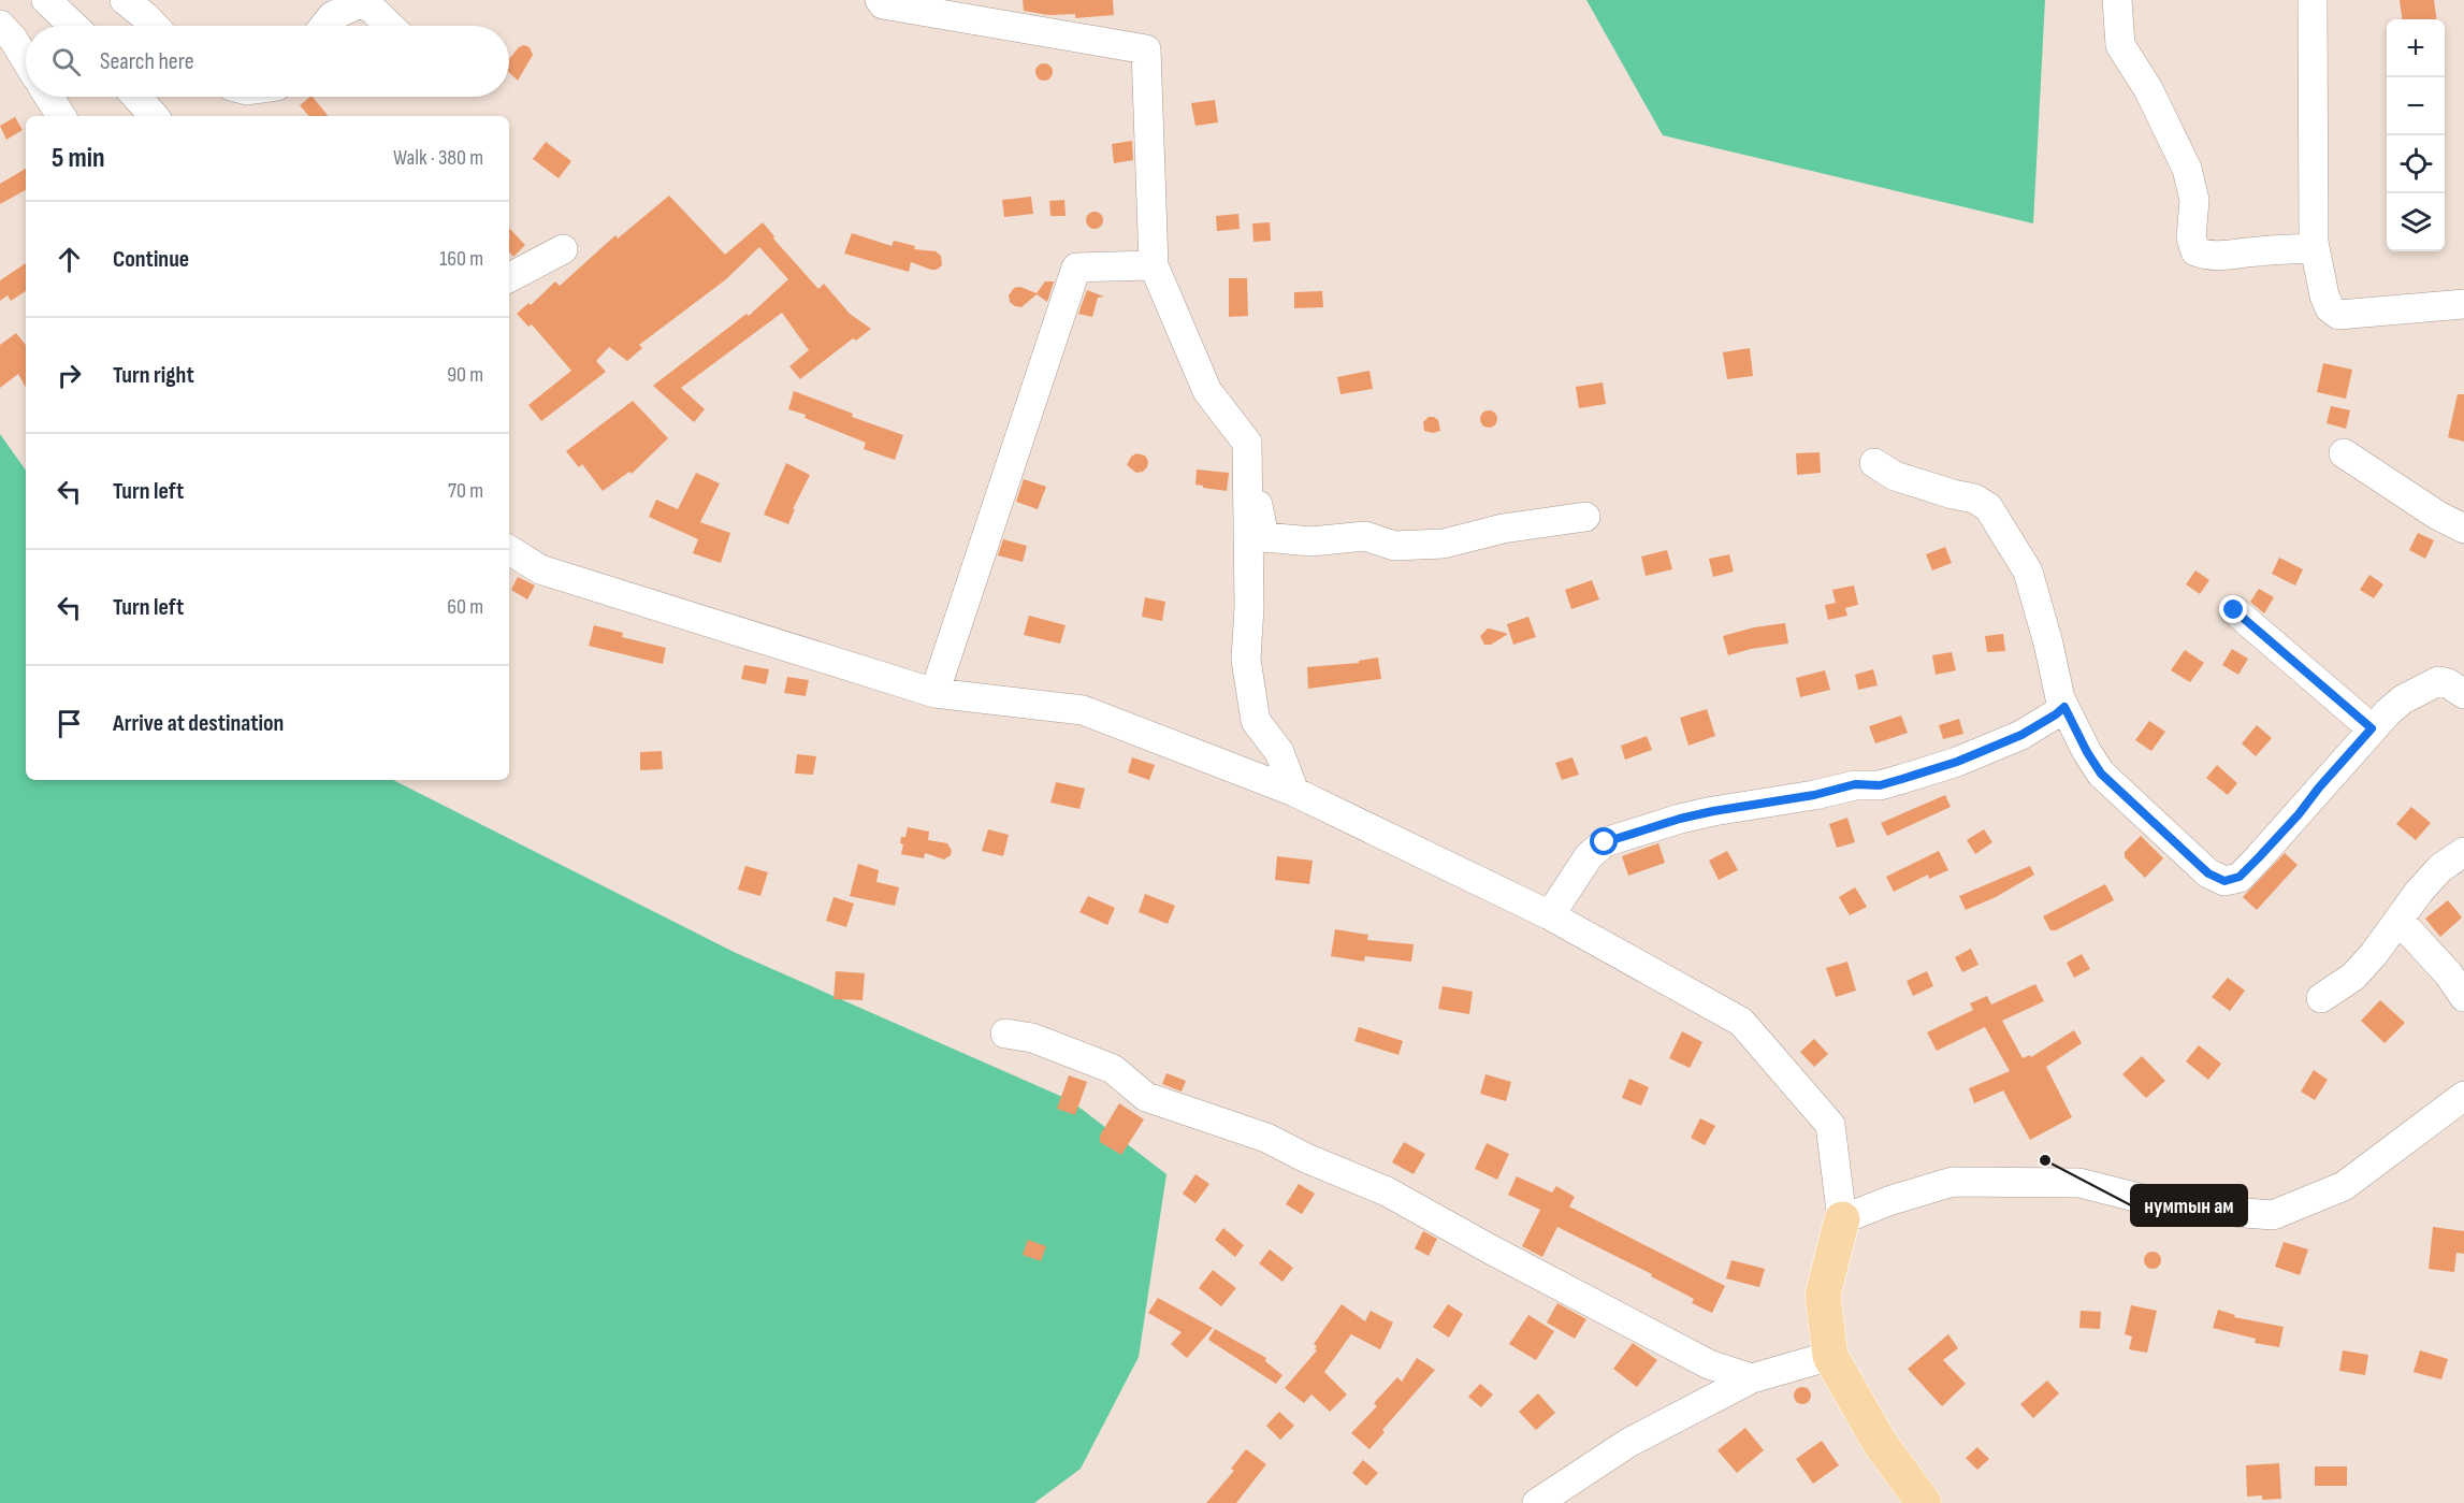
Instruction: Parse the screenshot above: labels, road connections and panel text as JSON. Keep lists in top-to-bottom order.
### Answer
{
  "places": ["нумтын ам"],
  "page": {
    "map_buttons": ["+", "−"],
    "search": "Search here",
    "heading": ["5 min", "Walk · 380 m"],
    "list": [
      ["Continue", "160 m"],
      ["Turn right", "90 m"],
      ["Turn left", "70 m"],
      ["Turn left", "60 m"],
      "Arrive at destination"
    ]
  }
}
